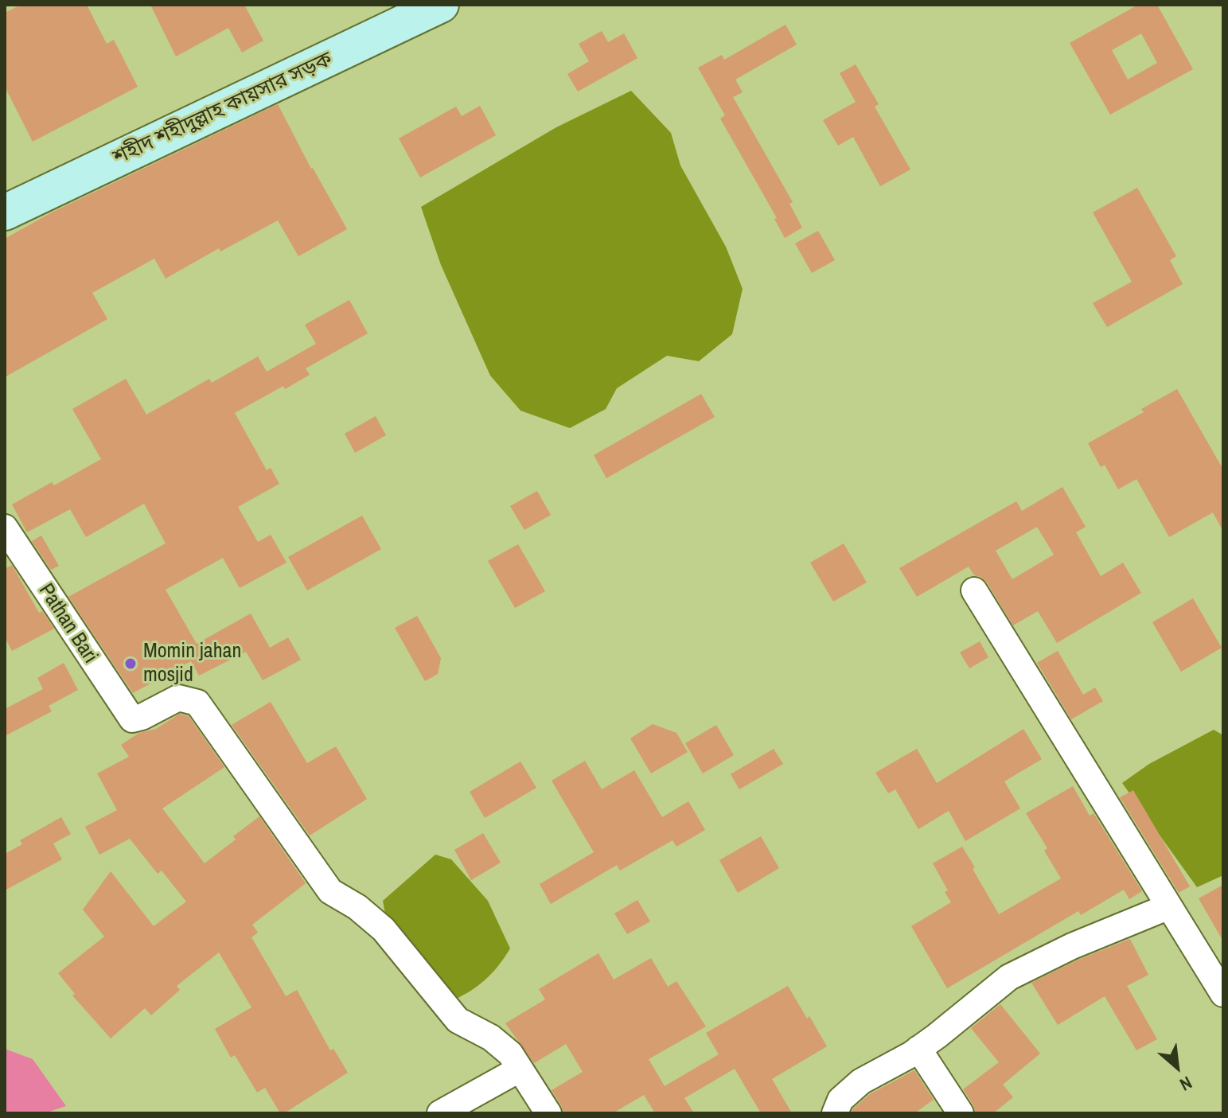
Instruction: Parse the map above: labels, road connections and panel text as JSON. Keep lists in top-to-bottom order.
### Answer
{
  "streets": {
    "main road": ["শহীদ শহীদুল্লাহ কায়সার সড়ক"],
    "street": ["Pathan Bari"]
  },
  "places": ["Momin jahan mosjid"],
  "north": "bottom right"
}
